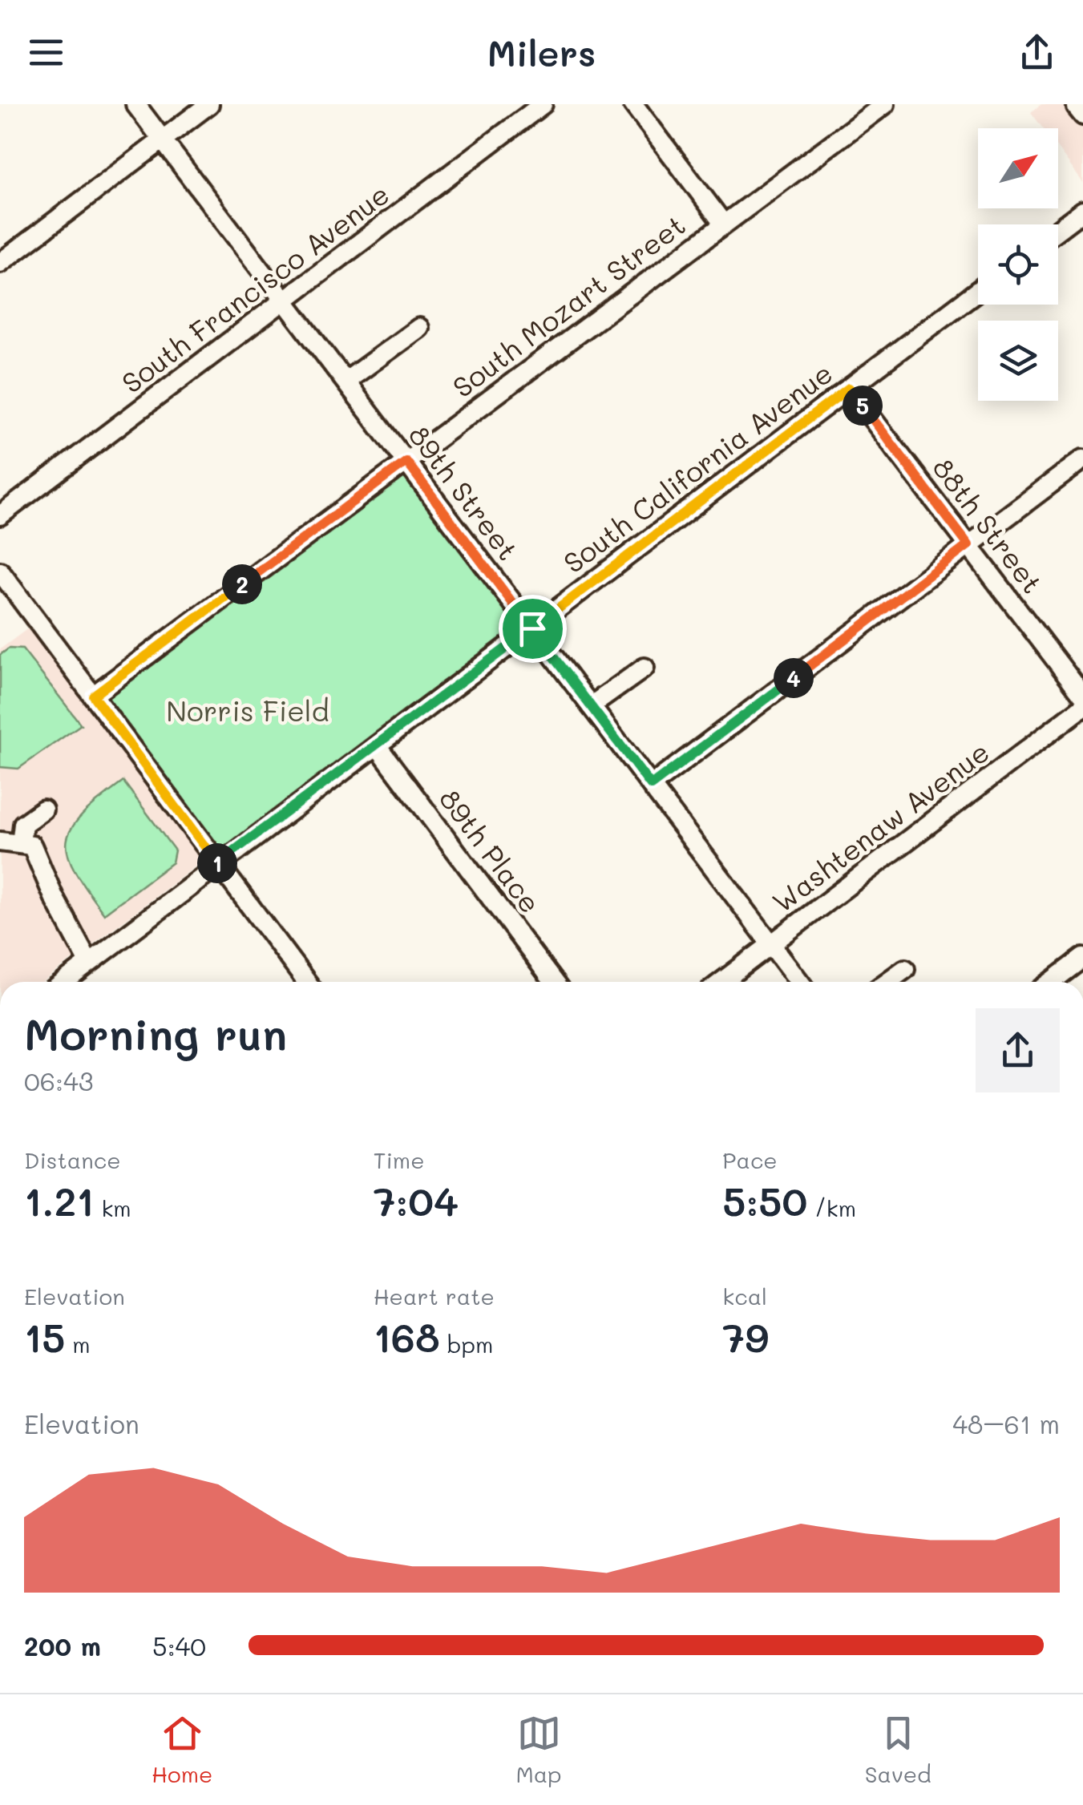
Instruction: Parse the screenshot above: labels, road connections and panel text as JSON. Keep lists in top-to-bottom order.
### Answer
{
  "streets": {
    "street": [
      "South Francisco Avenue",
      "South Mozart Street",
      "South California Avenue",
      "89th Street",
      "88th Street",
      "Washtenaw Avenue",
      "89th Place"
    ]
  },
  "crossings": [
    ["South Francisco Avenue", "89th Street"],
    ["South Mozart Street", "89th Street"],
    ["South California Avenue", "89th Street"],
    ["South California Avenue", "88th Street"],
    ["South California Avenue", "89th Place"],
    ["89th Street", "Washtenaw Avenue"]
  ],
  "parks": ["Norris Field"],
  "north": "top right",
  "page": {
    "header": "Milers",
    "pins": [
      "5",
      "2",
      "4",
      "1"
    ],
    "heading": ["Morning run", "06:43"],
    "stats": [
      ["Distance", "1.21 km"],
      ["Time", "7:04"],
      ["Pace", "5:50 /km"],
      ["Elevation", "15 m"],
      ["Heart rate", "168 bpm"],
      ["kcal", "79"]
    ],
    "chart": ["Elevation", "48–61 m"],
    "list": [
      {
        "name": "200 m",
        "note": "5:40"
      }
    ],
    "tabs": ["Home", "Map", "Saved"]
  }
}
